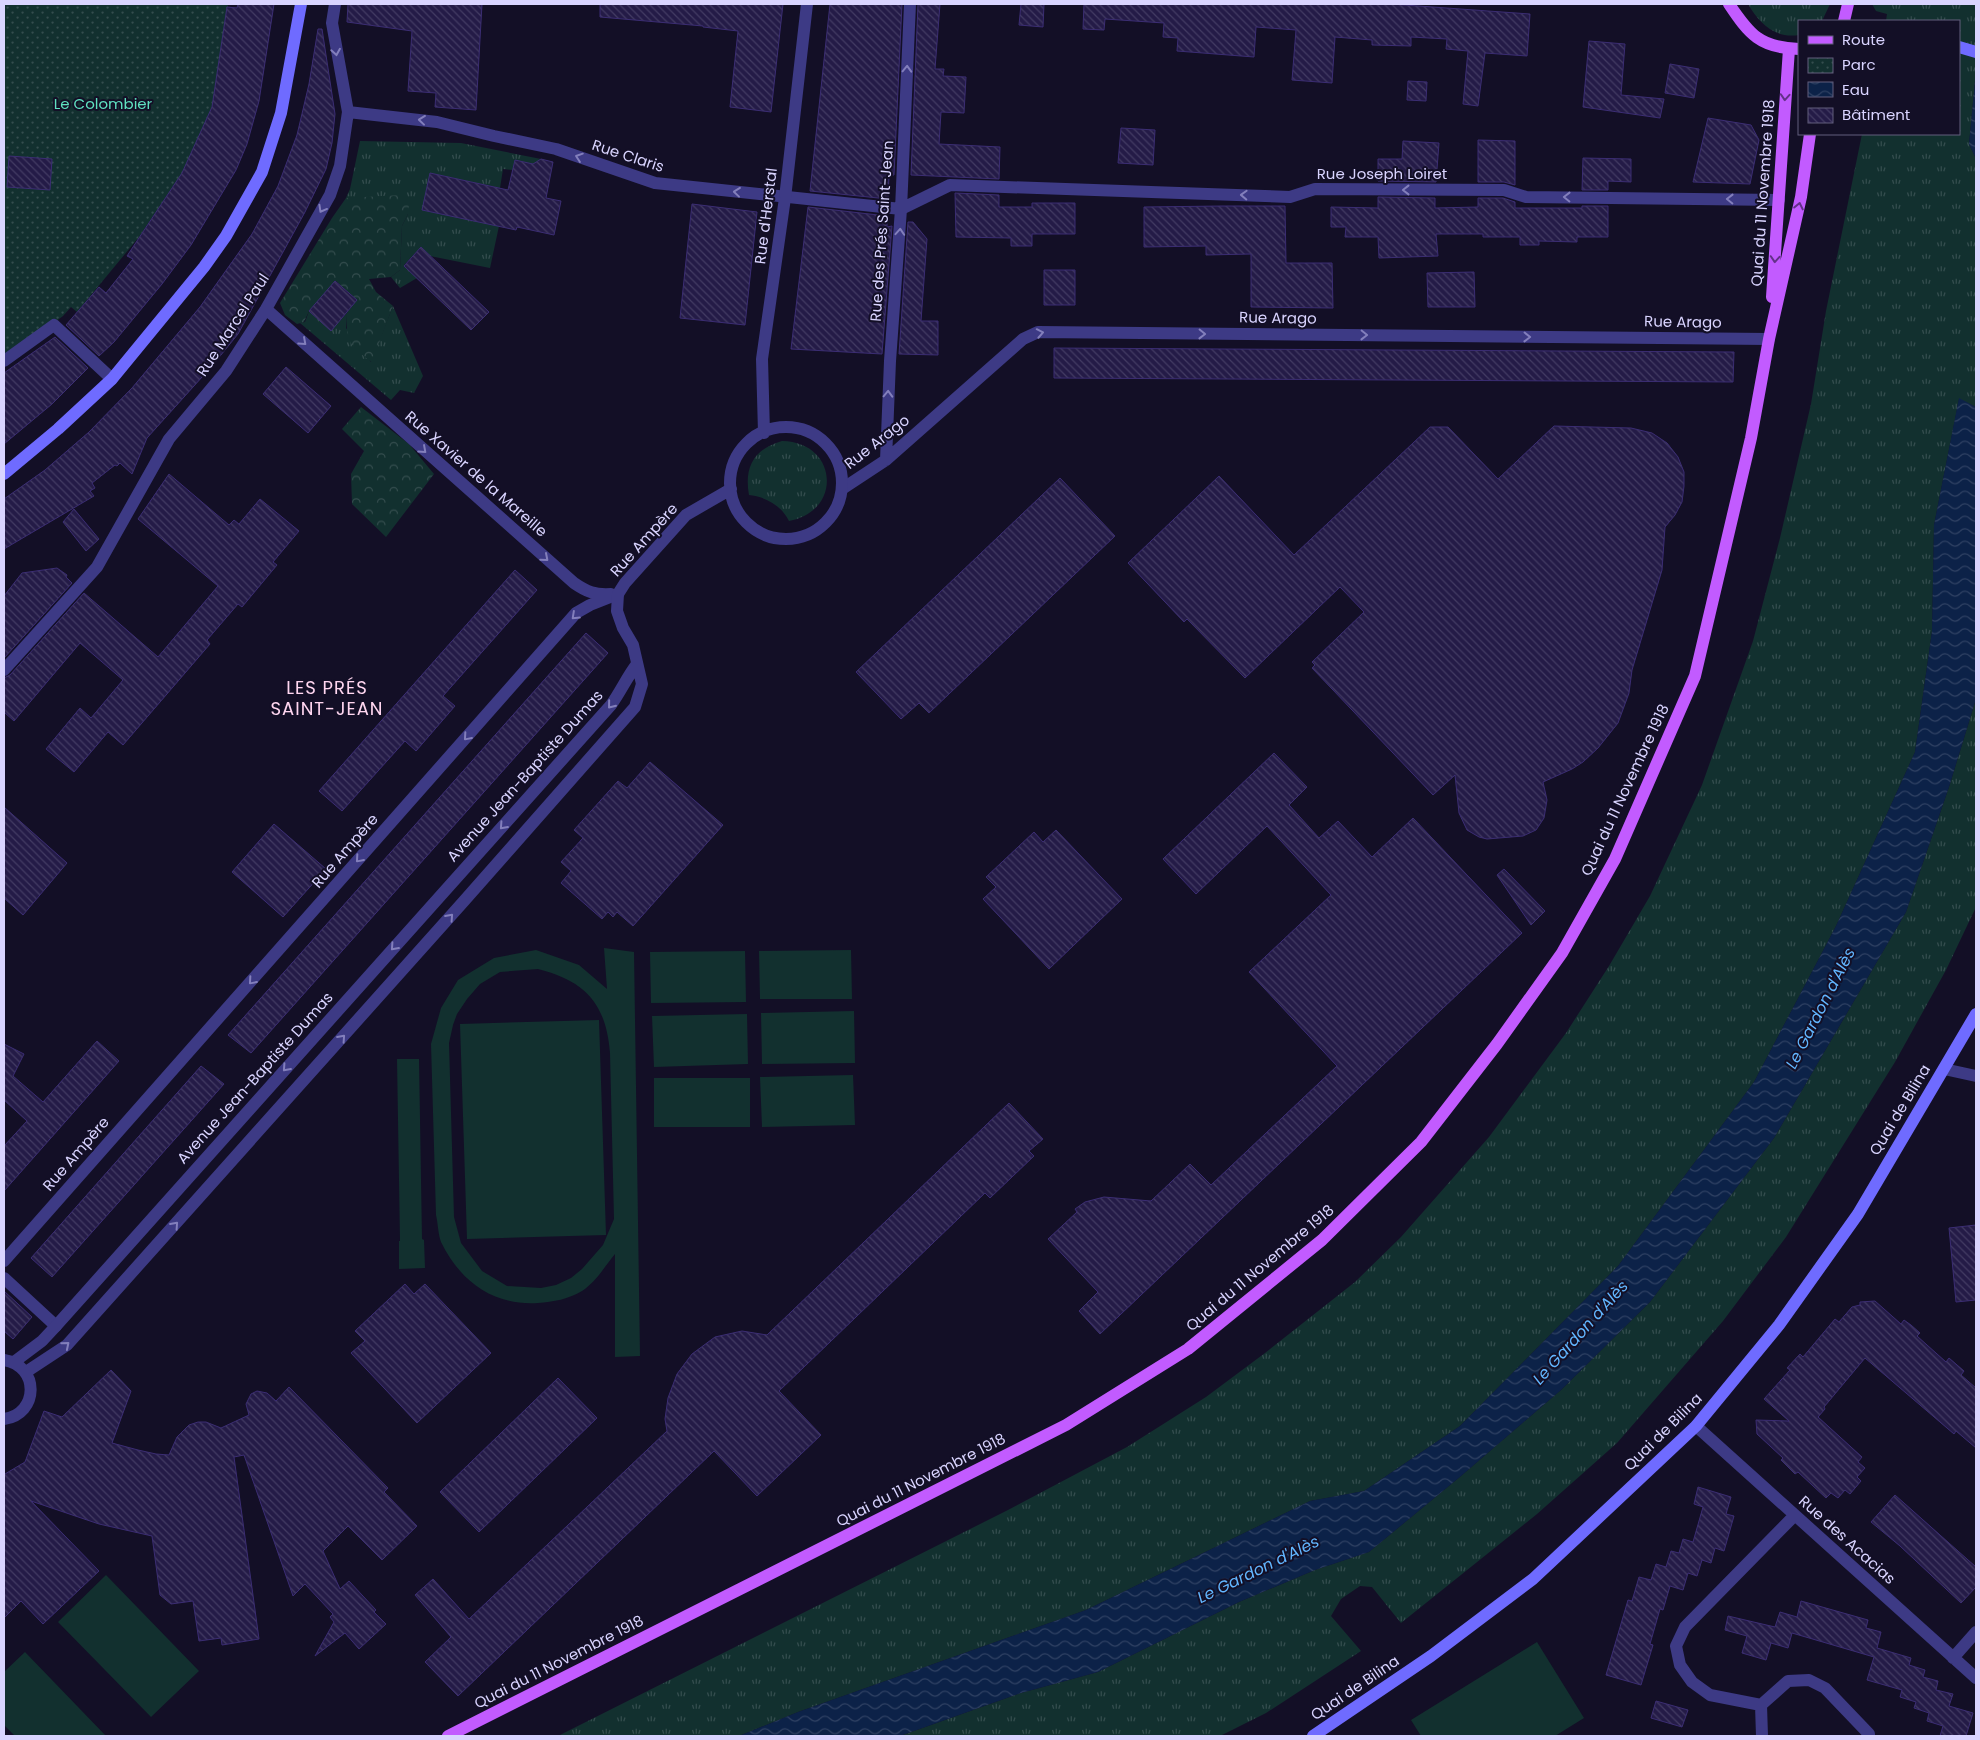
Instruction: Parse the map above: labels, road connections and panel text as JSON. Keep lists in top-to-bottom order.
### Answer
{
  "streets": {
    "main road": ["Quai du 11 Novembre 1918", "Quai de Bilina"],
    "street": [
      "Rue Claris",
      "Rue Joseph Loiret",
      "Rue d'Herstal",
      "Rue des Prés Saint-Jean",
      "Rue Arago",
      "Rue Marcel Paul",
      "Rue Xavier de la Mareille",
      "Rue Ampère",
      "Avenue Jean-Baptiste Dumas",
      "Rue des Acacias"
    ]
  },
  "crossings": [
    ["Rue Claris", "Rue Joseph Loiret"],
    ["Rue Claris", "Rue d'Herstal"],
    ["Rue Claris", "Rue des Prés Saint-Jean"],
    ["Rue Claris", "Rue Marcel Paul"],
    ["Rue Joseph Loiret", "Quai du 11 Novembre 1918"],
    ["Rue Joseph Loiret", "Rue des Prés Saint-Jean"],
    ["Quai du 11 Novembre 1918", "Rue Arago"],
    ["Rue d'Herstal", "Rue Arago"],
    ["Rue d'Herstal", "Rue Ampère"],
    ["Rue des Prés Saint-Jean", "Rue Arago"],
    ["Rue Arago", "Rue Ampère"],
    ["Rue Marcel Paul", "Rue Xavier de la Mareille"],
    ["Rue Xavier de la Mareille", "Rue Ampère"],
    ["Quai de Bilina", "Rue des Acacias"]
  ],
  "one_way": [
    "Rue Claris",
    "Rue Joseph Loiret",
    "Rue des Prés Saint-Jean",
    "Rue Arago",
    "Rue Marcel Paul",
    "Rue Xavier de la Mareille"
  ],
  "districts": ["LES PRÉS SAINT-JEAN"],
  "water": ["Le Gardon d'Alès"],
  "parks": ["Le Colombier"],
  "legend": [
    "Route",
    "Parc",
    "Eau",
    "Bâtiment"
  ]
}
